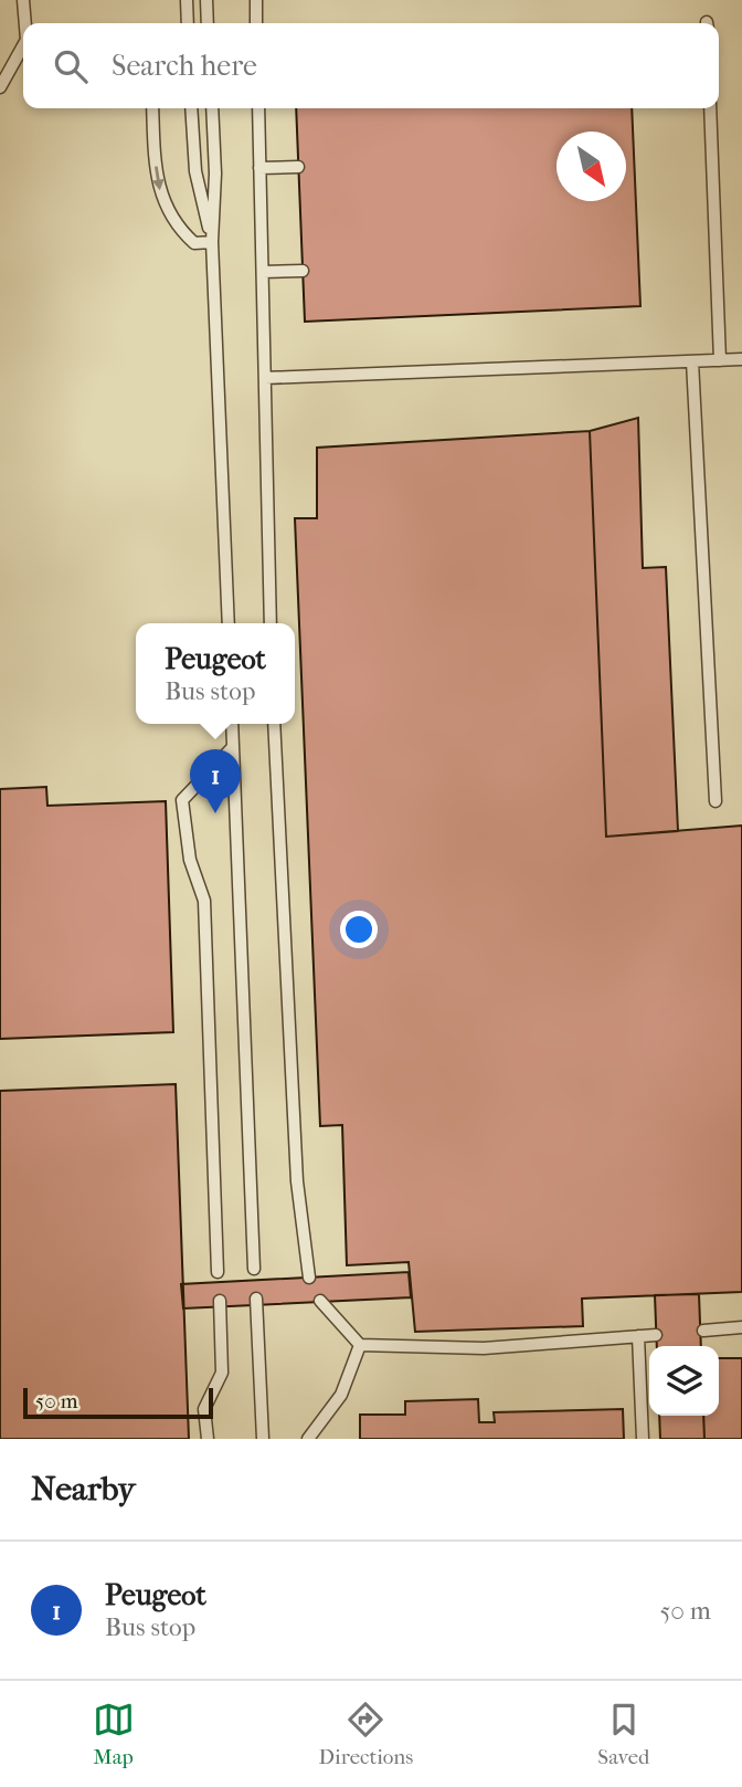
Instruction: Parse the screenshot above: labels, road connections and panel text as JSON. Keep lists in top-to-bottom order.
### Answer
{
  "scale_bar": "50 m",
  "north": "bottom right",
  "page": {
    "search": "Search here",
    "popup": ["Peugeot", "Bus stop"],
    "pins": "1",
    "scale": "50 m",
    "heading": "Nearby",
    "list": [
      {
        "mark": "1",
        "name": "Peugeot",
        "note": "Bus stop",
        "value": "50 m"
      }
    ],
    "nav": ["Map", "Directions", "Saved"]
  }
}
